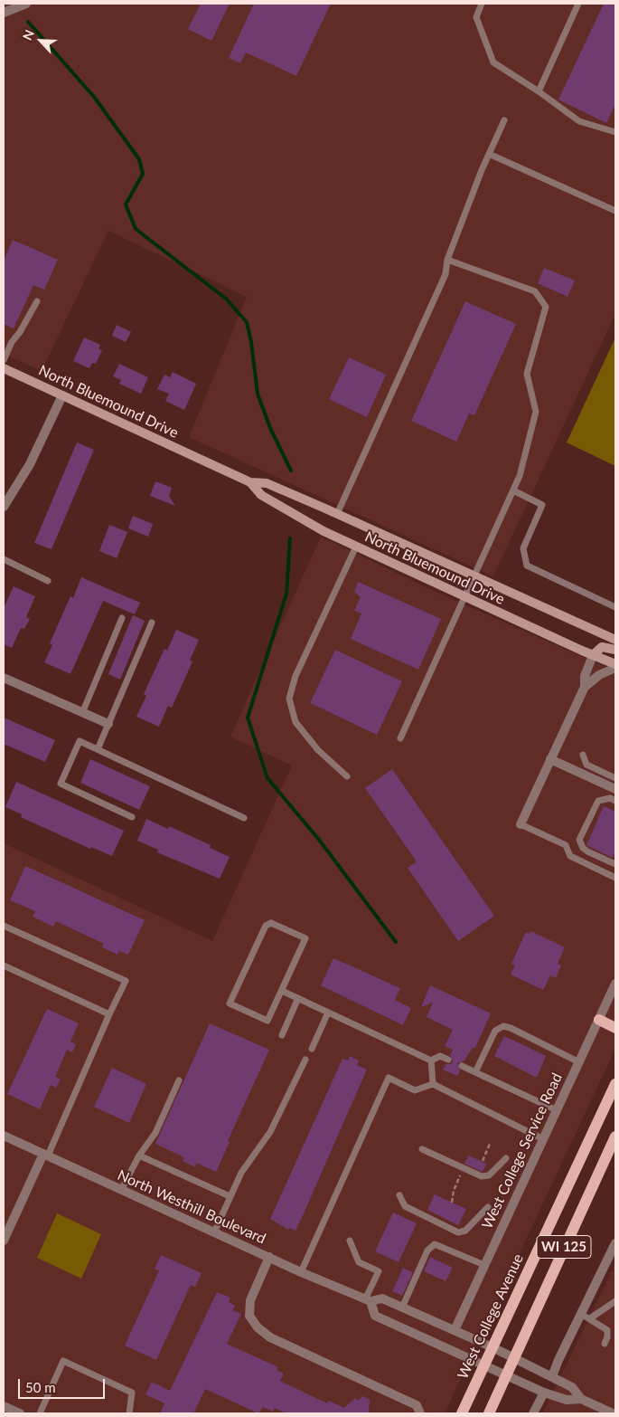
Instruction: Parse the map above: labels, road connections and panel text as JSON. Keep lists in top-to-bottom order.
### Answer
{
  "streets": {
    "main road": ["North Bluemound Drive", "WI 125", "West College Avenue"],
    "street": ["West College Service Road", "North Westhill Boulevard"]
  },
  "crossings": [
    ["West College Service Road", "North Westhill Boulevard"],
    ["North Westhill Boulevard", "WI 125"],
    ["North Westhill Boulevard", "West College Avenue"]
  ],
  "scale_bar": "50 m",
  "north": "top left"
}
